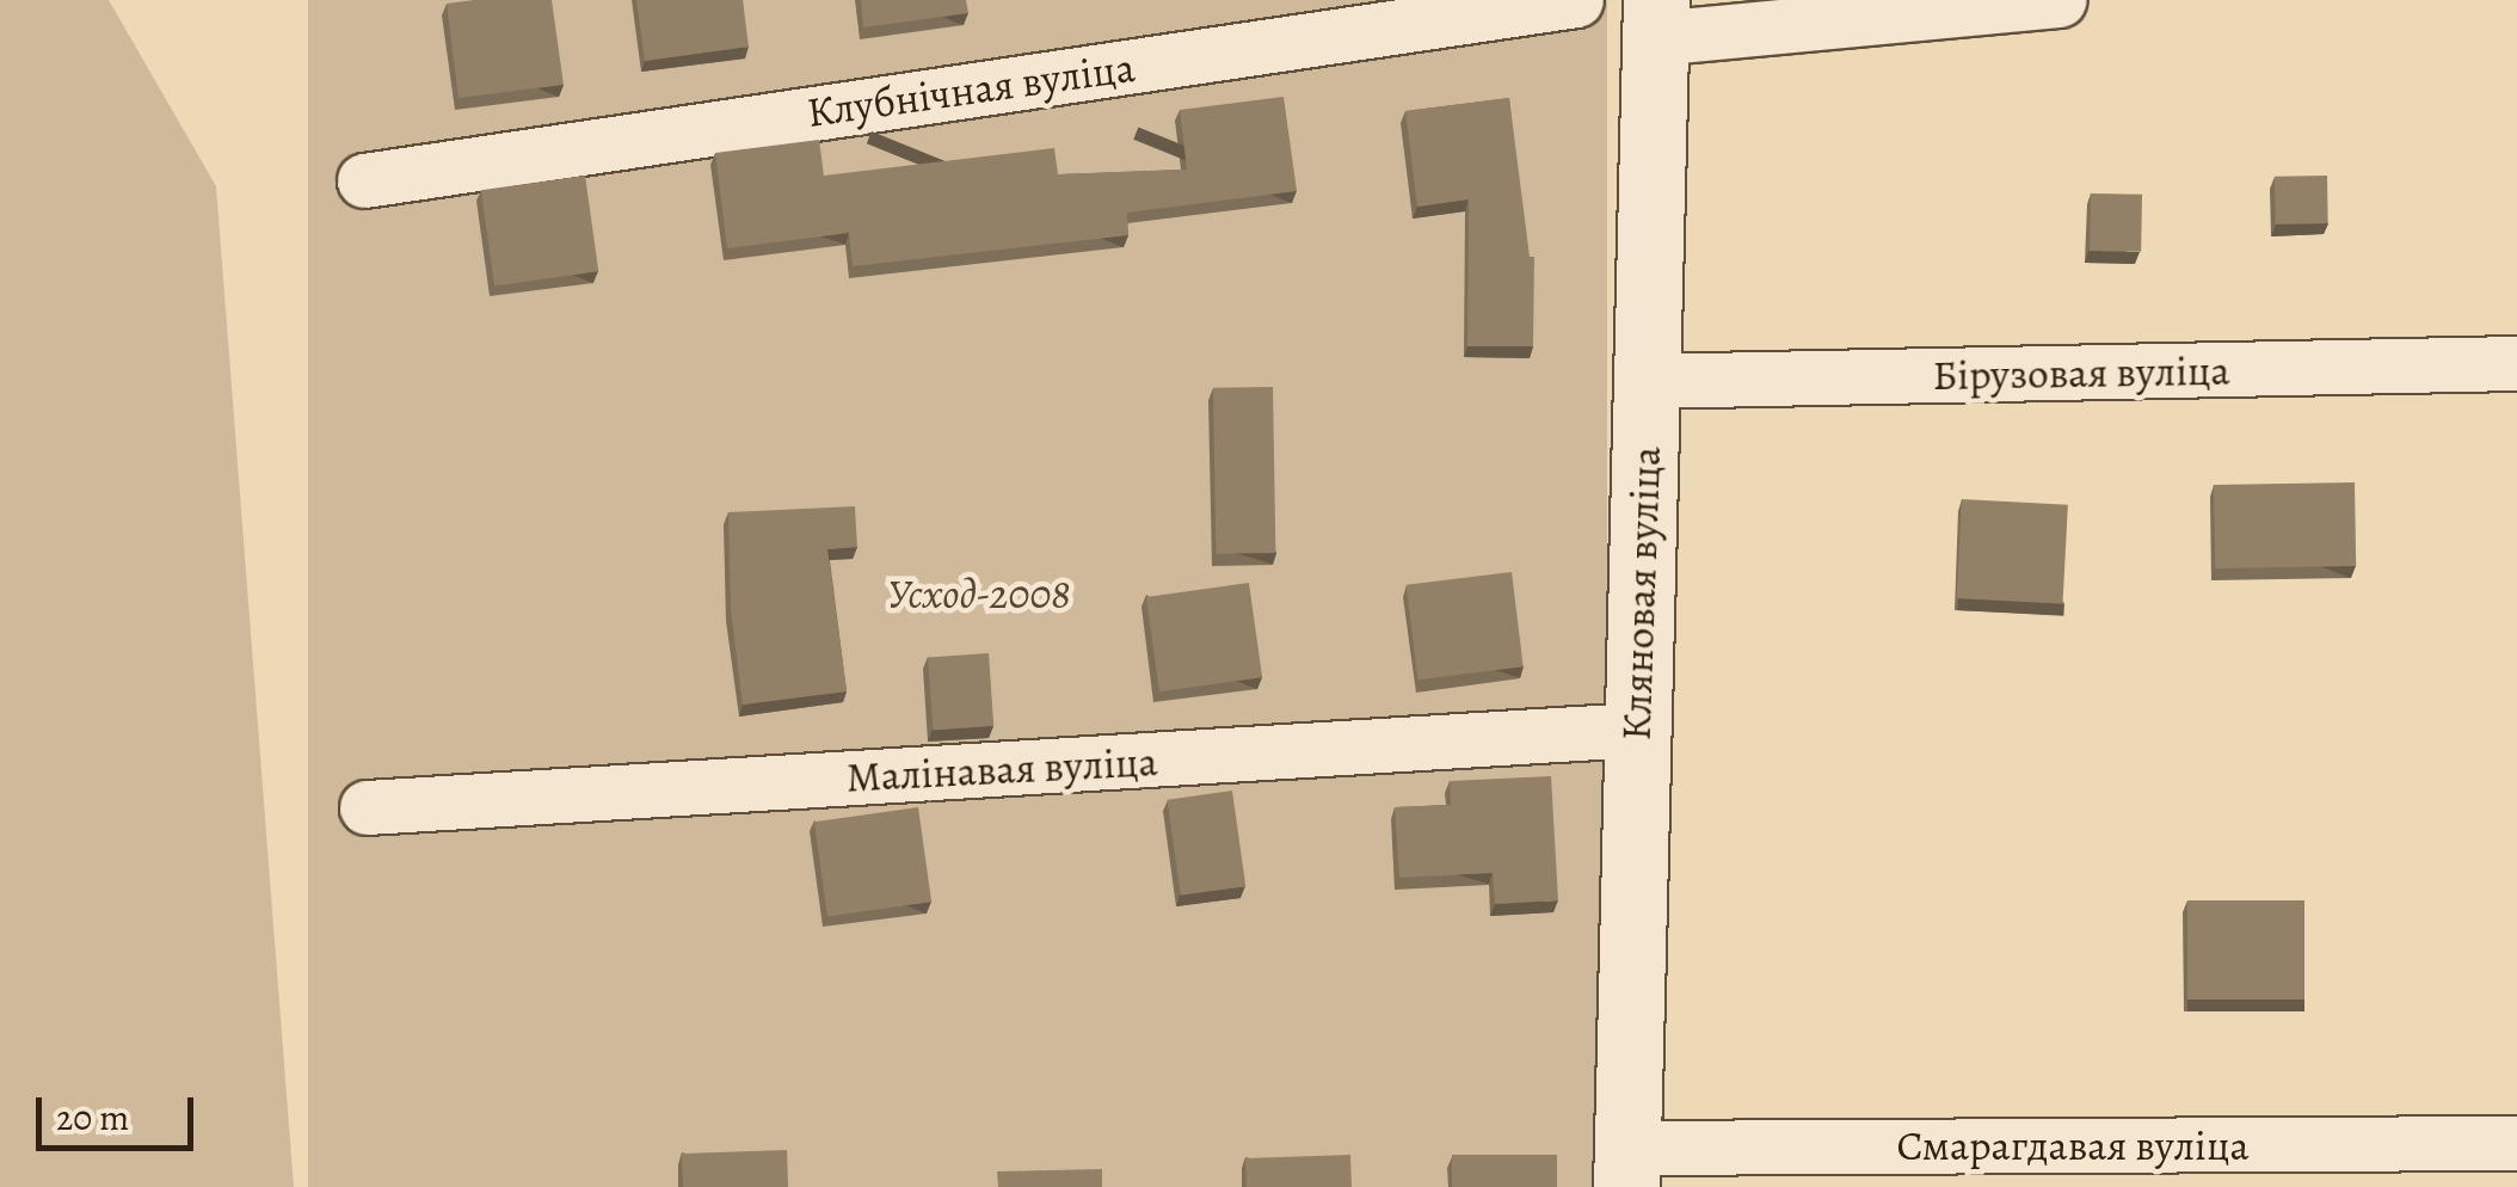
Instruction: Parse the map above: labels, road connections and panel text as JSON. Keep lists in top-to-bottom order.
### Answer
{
  "streets": {
    "street": [
      "Клубнічная вуліца",
      "Бірузовая вуліца",
      "Кляновая вуліца",
      "Малінавая вуліца",
      "Смарагдавая вуліца"
    ]
  },
  "crossings": [
    ["Бірузовая вуліца", "Кляновая вуліца"],
    ["Кляновая вуліца", "Малінавая вуліца"],
    ["Кляновая вуліца", "Смарагдавая вуліца"]
  ],
  "parks": ["Усход-2008"],
  "scale_bar": "20 m"
}
